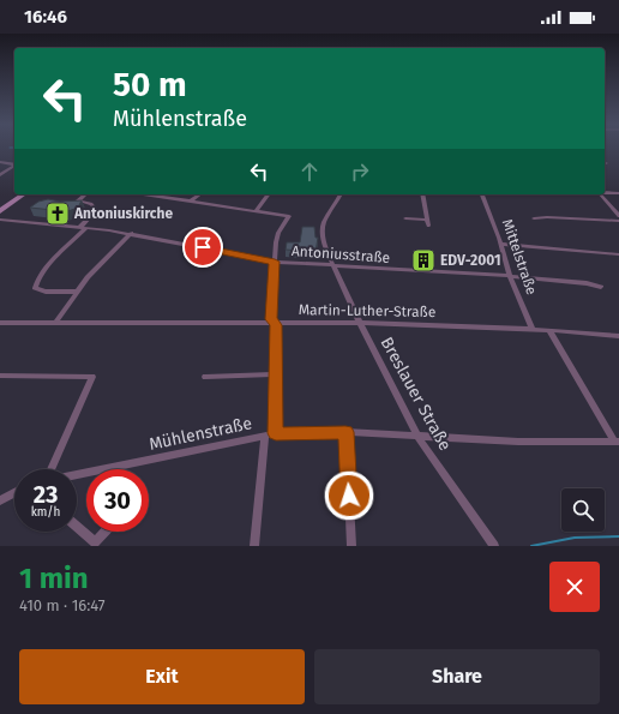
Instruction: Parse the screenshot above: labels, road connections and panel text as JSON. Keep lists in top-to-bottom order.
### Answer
{
  "streets": {
    "street": [
      "Antoniusstraße",
      "Mittelstraße",
      "Martin-Luther-Straße",
      "Breslauer Straße",
      "Mühlenstraße"
    ]
  },
  "crossings": [
    ["Antoniusstraße", "Mittelstraße"],
    ["Antoniusstraße", "Breslauer Straße"],
    ["Mittelstraße", "Martin-Luther-Straße"],
    ["Martin-Luther-Straße", "Breslauer Straße"],
    ["Breslauer Straße", "Mühlenstraße"]
  ],
  "places": {
    "church": ["Antoniuskirche"],
    "building": ["EDV-2001"]
  },
  "page": {
    "status": "16:46",
    "turn": ["50 m", "Mühlenstraße"],
    "speed": "23 km/h",
    "limit": "30",
    "heading": ["1 min", "410 m · 16:47"],
    "buttons": ["Exit", "Share"]
  }
}
